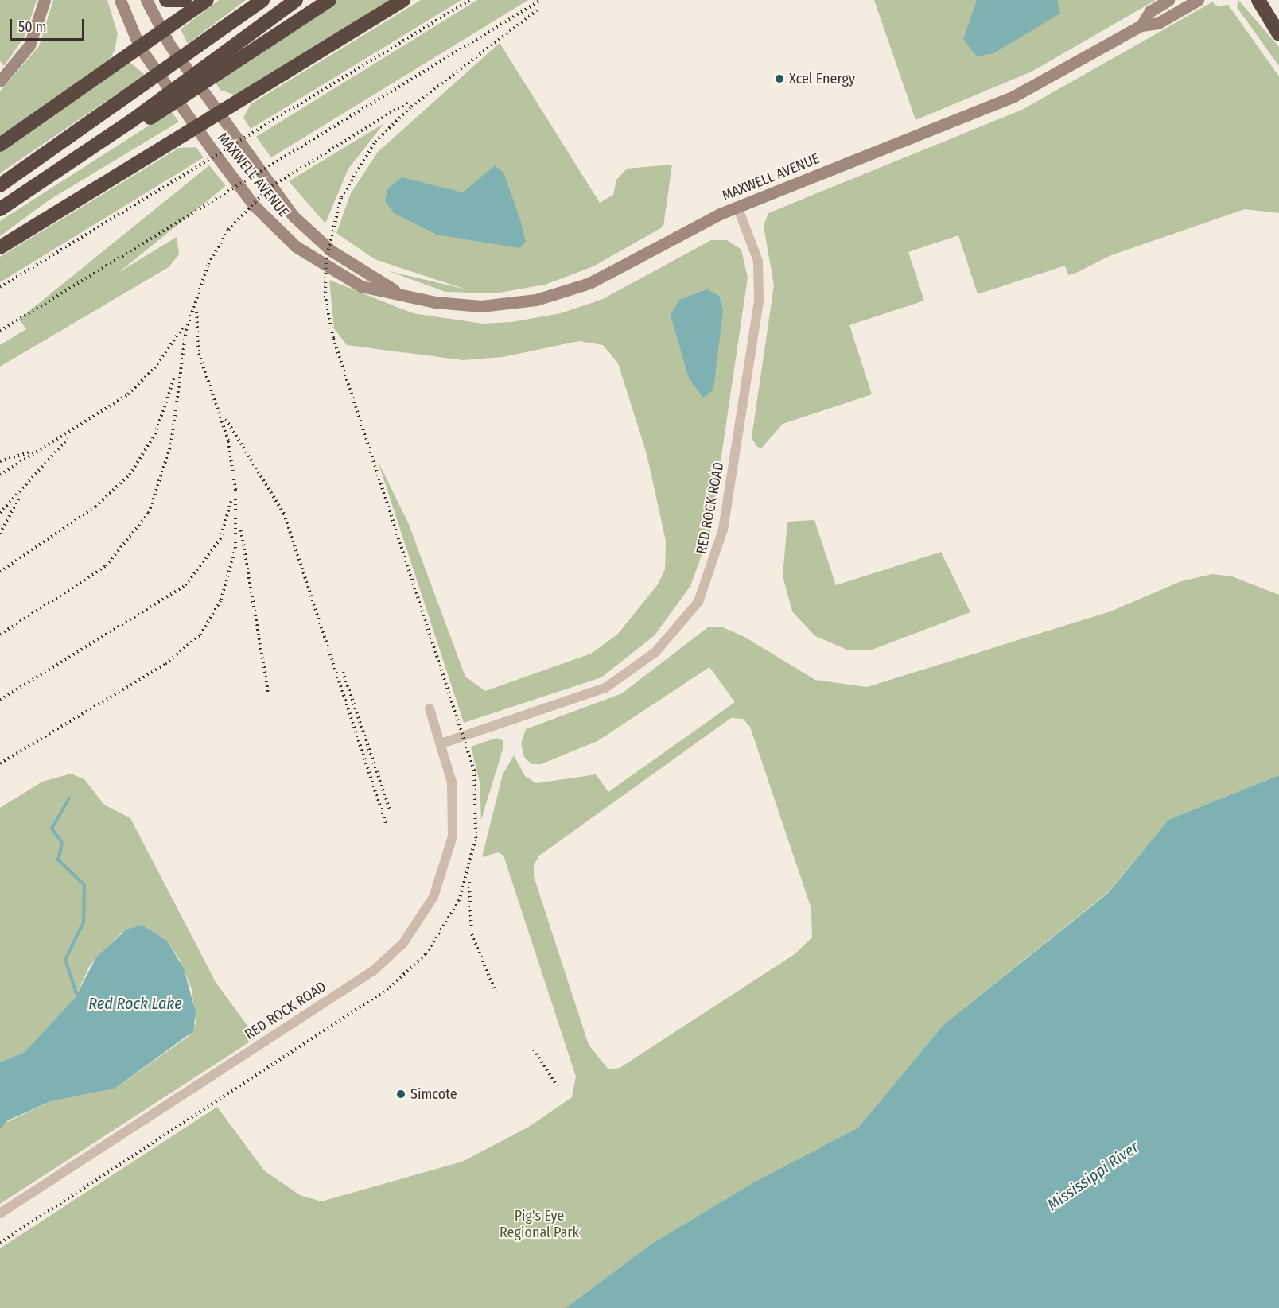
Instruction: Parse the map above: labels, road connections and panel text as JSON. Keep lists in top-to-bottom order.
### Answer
{
  "streets": {
    "main road": ["MAXWELL AVENUE"],
    "street": ["RED ROCK ROAD"]
  },
  "crossings": [
    ["MAXWELL AVENUE", "RED ROCK ROAD"]
  ],
  "water": ["Red Rock Lake", "Mississippi River"],
  "parks": ["Pig's Eye Regional Park"],
  "places": ["Xcel Energy", "Simcote"],
  "scale_bar": "50 m"
}
